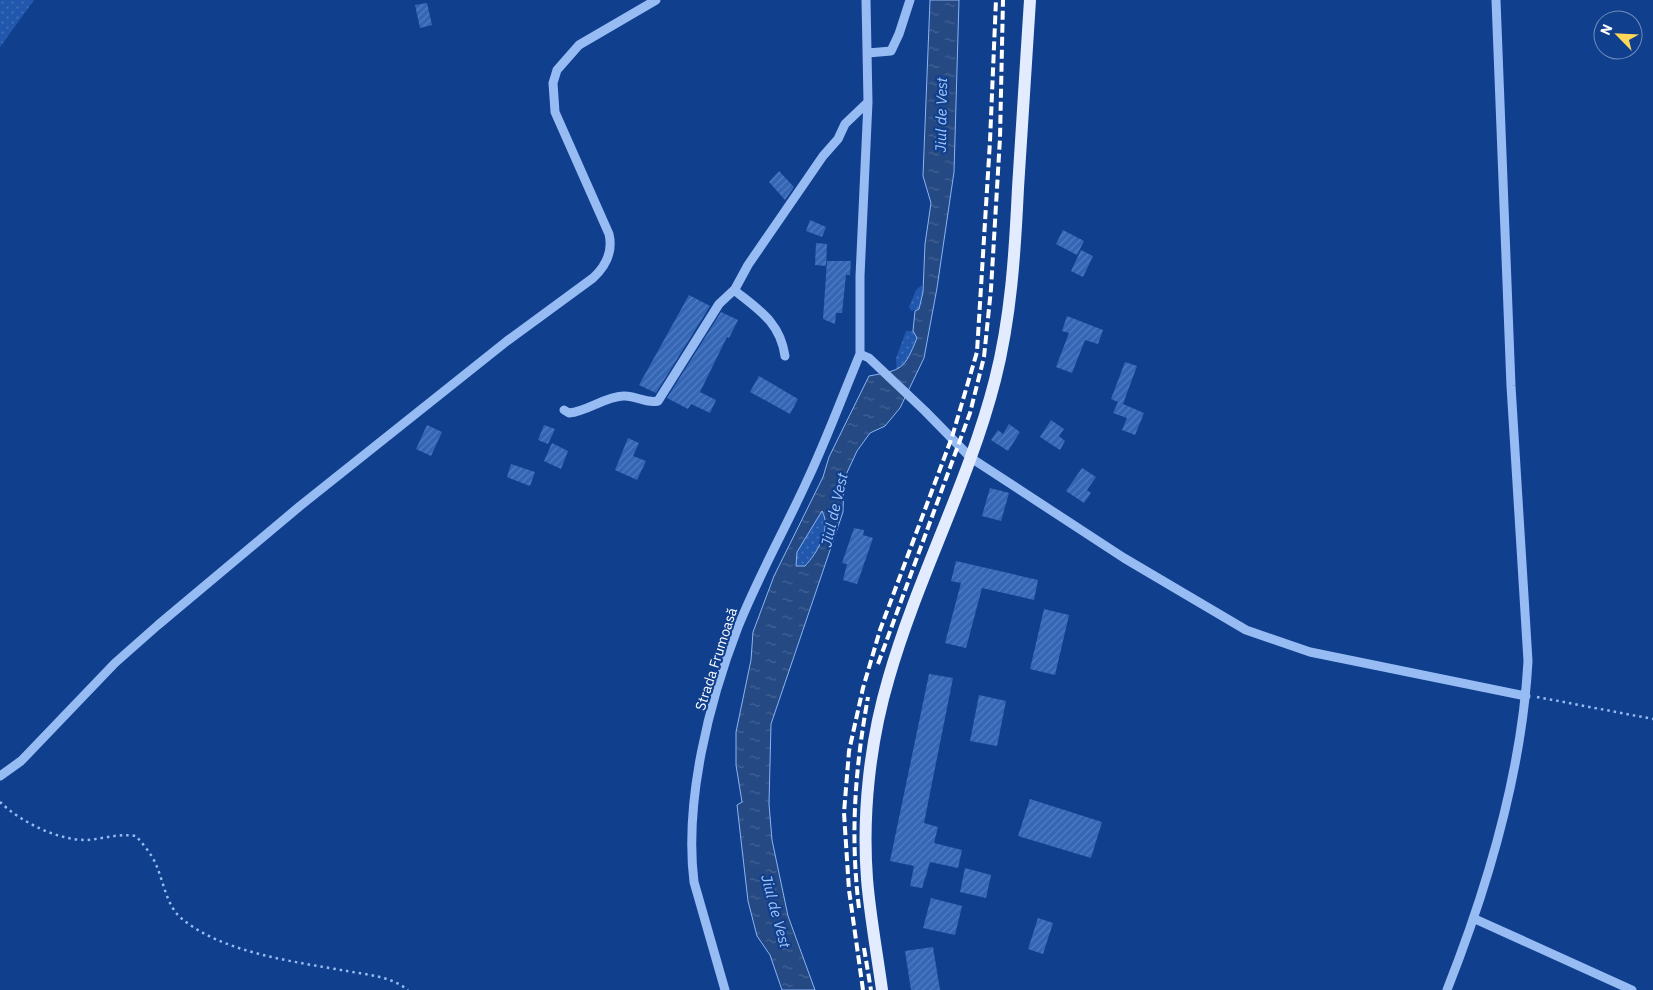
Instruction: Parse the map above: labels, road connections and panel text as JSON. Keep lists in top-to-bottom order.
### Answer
{
  "streets": {
    "street": ["Strada Frumoasă"]
  },
  "water": ["Jiul de Vest"],
  "north": "top left"
}
